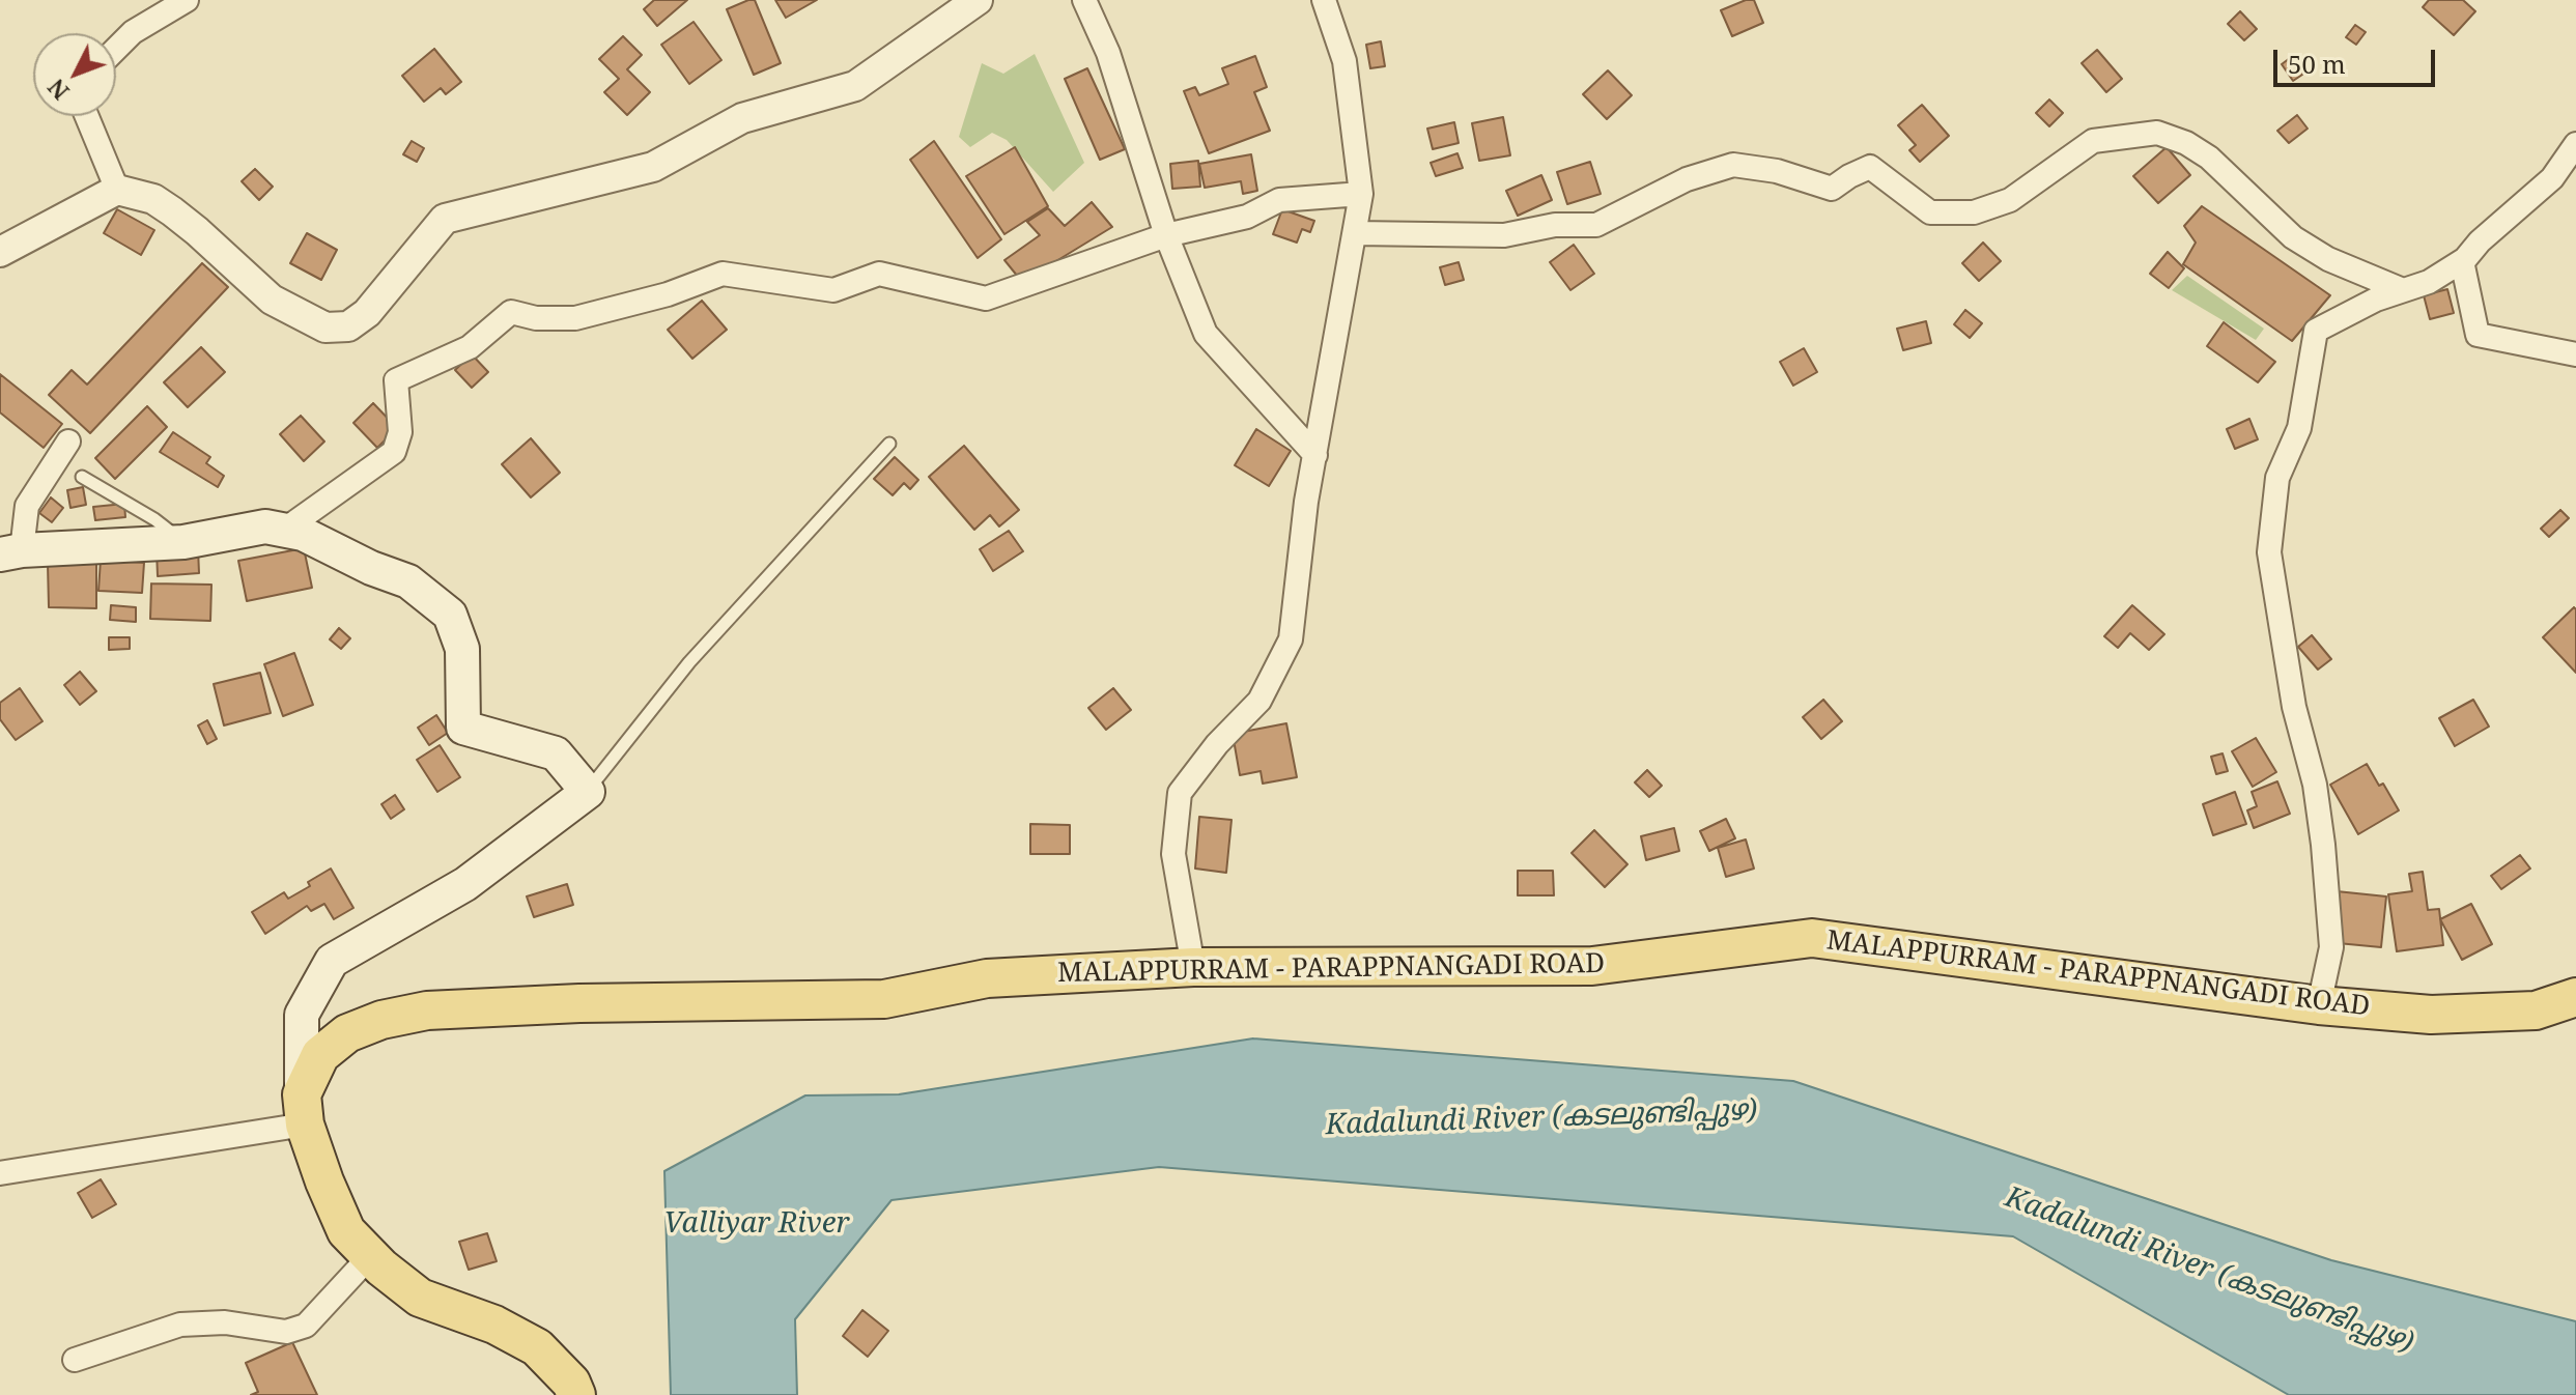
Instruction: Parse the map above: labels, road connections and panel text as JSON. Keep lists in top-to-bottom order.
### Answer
{
  "streets": {
    "main road": ["MALAPPURRAM - PARAPPNANGADI ROAD"]
  },
  "water": ["Kadalundi River (കടലുണ്ടിപ്പുഴ)", "Valliyar River"],
  "scale_bar": "50 m",
  "north": "bottom left"
}
